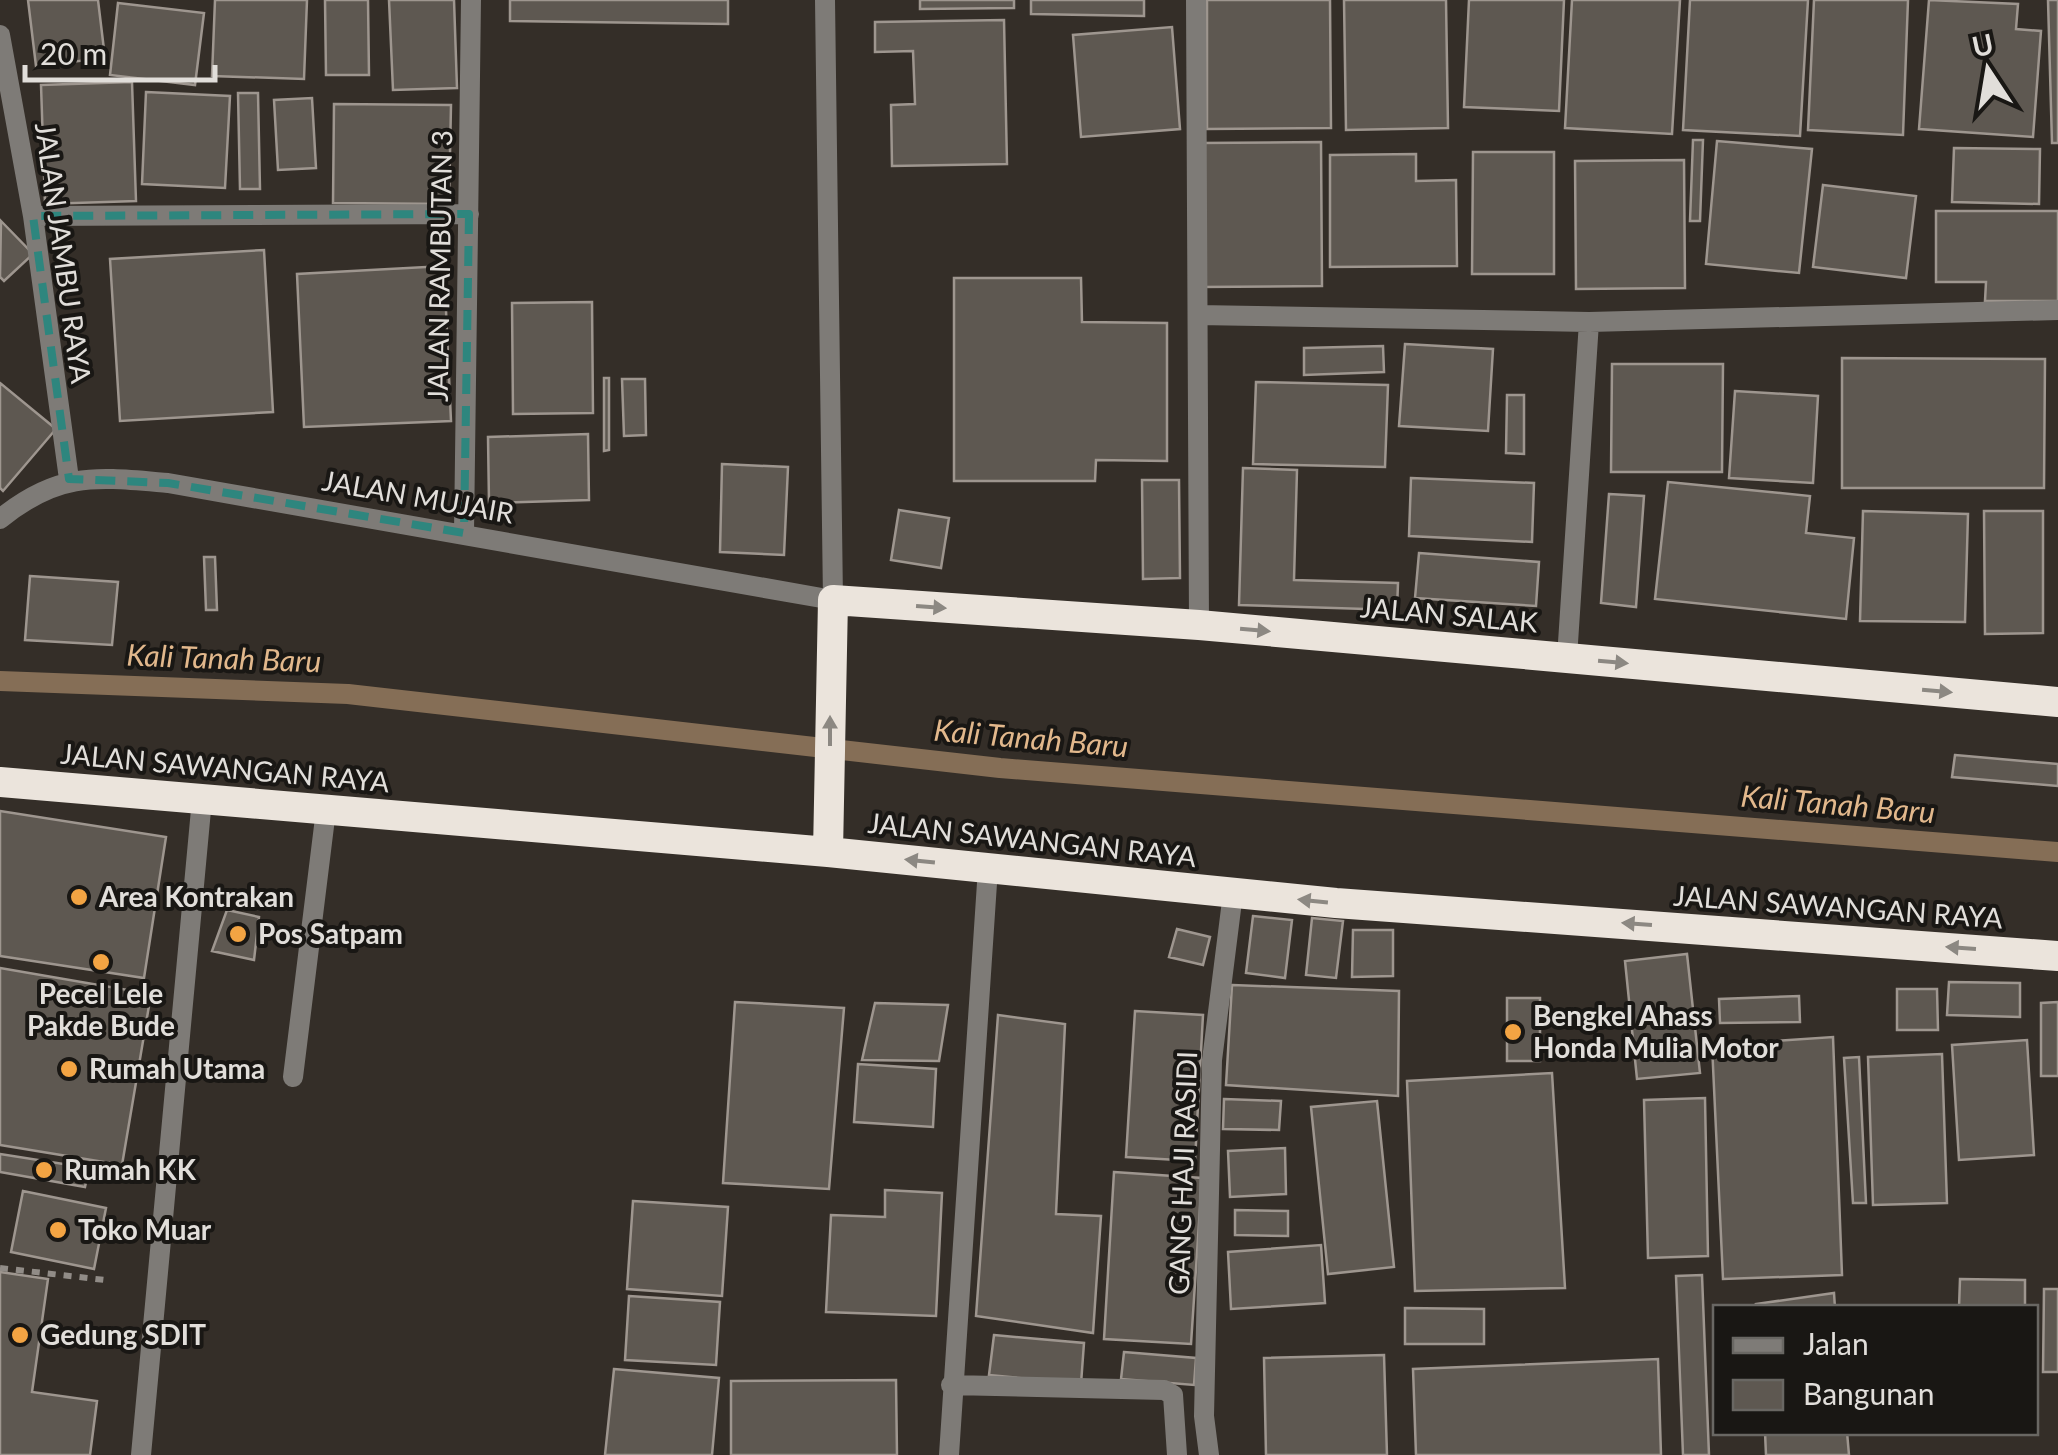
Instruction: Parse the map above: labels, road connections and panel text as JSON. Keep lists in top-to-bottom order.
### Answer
{
  "streets": {
    "highway": ["JALAN SALAK", "JALAN SAWANGAN RAYA"],
    "street": [
      "JALAN JAMBU RAYA",
      "JALAN RAMBUTAN 3",
      "JALAN MUJAIR",
      "GANG HAJI RASIDI"
    ]
  },
  "crossings": [
    ["JALAN JAMBU RAYA", "JALAN MUJAIR"],
    ["JALAN RAMBUTAN 3", "JALAN MUJAIR"],
    ["JALAN MUJAIR", "JALAN SALAK"],
    ["JALAN SAWANGAN RAYA", "GANG HAJI RASIDI"]
  ],
  "one_way": ["JALAN SALAK", "JALAN SAWANGAN RAYA"],
  "water": ["Kali Tanah Baru"],
  "places": [
    "Area Kontrakan",
    "Pos Satpam",
    "Pecel Lele Pakde Bude",
    "Bengkel Ahass Honda Mulia Motor",
    "Rumah Utama",
    "Rumah KK",
    "Toko Muar",
    "Gedung SDIT"
  ],
  "legend": ["Jalan", "Bangunan"],
  "scale_bar": "20 m",
  "north": "top"
}
